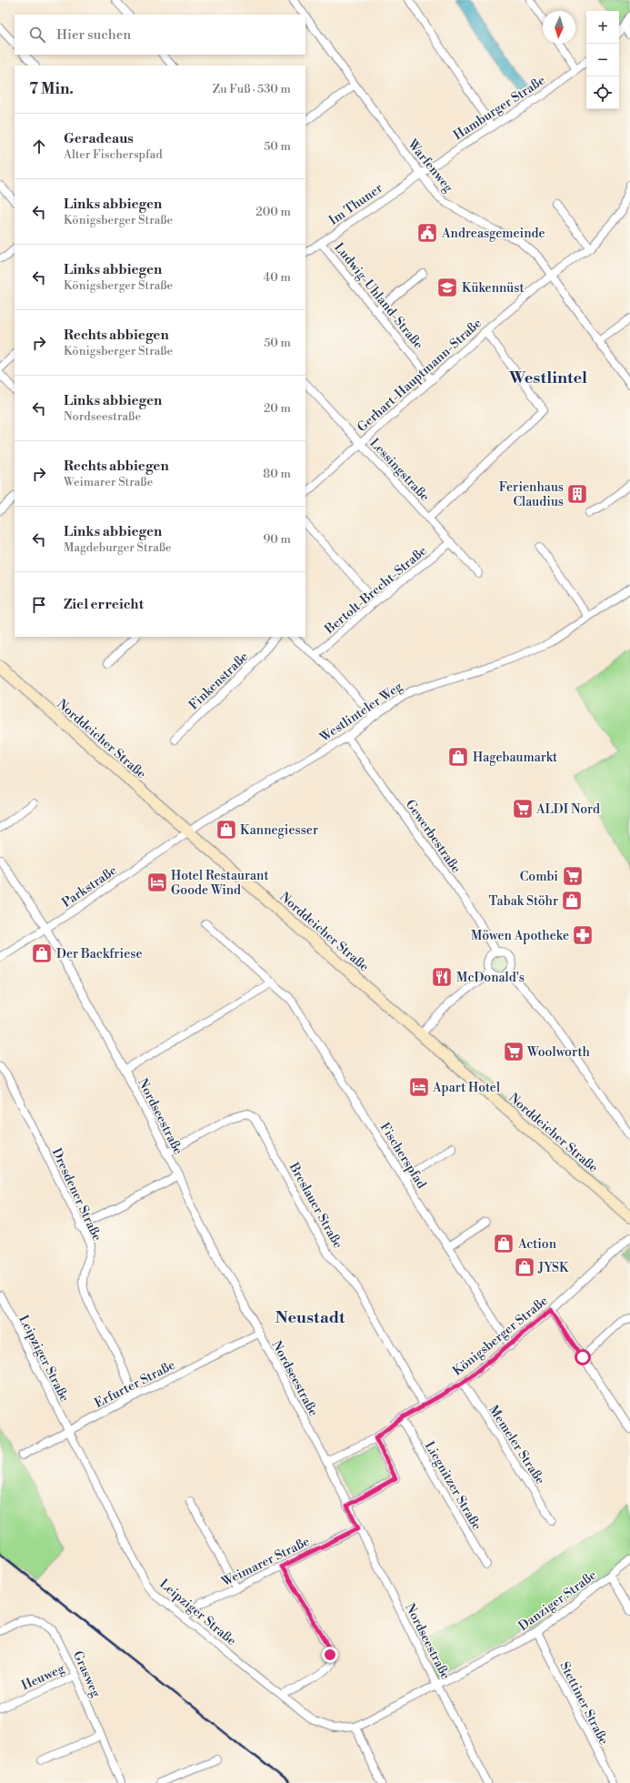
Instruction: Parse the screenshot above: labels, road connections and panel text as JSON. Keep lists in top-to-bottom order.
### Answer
{
  "streets": {
    "main road": ["Norddeicher Straße"],
    "street": [
      "Hamburger Straße",
      "Warfenweg",
      "Im Thuner",
      "Ludwig-Uhland-Straße",
      "Gerhart-Hauptmann-Straße",
      "Lessingstraße",
      "Bertolt-Brecht-Straße",
      "Finkenstraße",
      "Westlinteler Weg",
      "Gewerbestraße",
      "Parkstraße",
      "Nordseestraße",
      "Fischerspfad",
      "Dresdener Straße",
      "Breslauer Straße",
      "Königsberger Straße",
      "Leipziger Straße",
      "Erfurter Straße",
      "Memeler Straße",
      "Liegnitzer Straße",
      "Weimarer Straße",
      "Danziger Straße",
      "Grasweg",
      "Heuweg",
      "Stettiner Straße"
    ]
  },
  "crossings": [
    ["Hamburger Straße", "Warfenweg"],
    ["Hamburger Straße", "Im Thuner"],
    ["Warfenweg", "Im Thuner"],
    ["Warfenweg", "Gerhart-Hauptmann-Straße"],
    ["Im Thuner", "Ludwig-Uhland-Straße"],
    ["Ludwig-Uhland-Straße", "Gerhart-Hauptmann-Straße"],
    ["Gerhart-Hauptmann-Straße", "Lessingstraße"],
    ["Lessingstraße", "Bertolt-Brecht-Straße"],
    ["Westlinteler Weg", "Norddeicher Straße"],
    ["Westlinteler Weg", "Gewerbestraße"],
    ["Westlinteler Weg", "Parkstraße"],
    ["Norddeicher Straße", "Parkstraße"],
    ["Parkstraße", "Nordseestraße"],
    ["Nordseestraße", "Breslauer Straße"],
    ["Nordseestraße", "Königsberger Straße"],
    ["Nordseestraße", "Leipziger Straße"],
    ["Nordseestraße", "Erfurter Straße"],
    ["Nordseestraße", "Weimarer Straße"],
    ["Nordseestraße", "Danziger Straße"],
    ["Fischerspfad", "Königsberger Straße"],
    ["Dresdener Straße", "Erfurter Straße"],
    ["Breslauer Straße", "Königsberger Straße"],
    ["Königsberger Straße", "Memeler Straße"],
    ["Königsberger Straße", "Liegnitzer Straße"],
    ["Leipziger Straße", "Erfurter Straße"],
    ["Leipziger Straße", "Weimarer Straße"],
    ["Leipziger Straße", "Danziger Straße"],
    ["Danziger Straße", "Stettiner Straße"],
    ["Grasweg", "Heuweg"]
  ],
  "districts": ["Westlintel", "Neustadt"],
  "places": {
    "public building": ["Andreasgemeinde"],
    "school or university": ["Kükennüst"],
    "building": ["Ferienhaus Claudius"],
    "shop": [
      "Hagebaumarkt",
      "Kannegiesser",
      "Tabak Stöhr",
      "Der Backfriese",
      "Action",
      "JYSK"
    ],
    "supermarket": ["ALDI Nord", "Combi", "Woolworth"],
    "hotel": ["Hotel Restaurant Goode Wind", "Apart Hotel"],
    "pharmacy": ["Möwen Apotheke"],
    "restaurant": ["McDonald's"]
  },
  "north": "bottom",
  "page": {
    "map_buttons": ["+", "−"],
    "search": "Hier suchen",
    "heading": ["7 Min.", "Zu Fuß · 530 m"],
    "list": [
      ["Geradeaus", "Alter Fischerspfad", "50 m"],
      ["Links abbiegen", "Königsberger Straße", "200 m"],
      ["Links abbiegen", "Königsberger Straße", "40 m"],
      ["Rechts abbiegen", "Königsberger Straße", "50 m"],
      ["Links abbiegen", "Nordseestraße", "20 m"],
      ["Rechts abbiegen", "Weimarer Straße", "80 m"],
      ["Links abbiegen", "Magdeburger Straße", "90 m"],
      "Ziel erreicht"
    ]
  }
}
